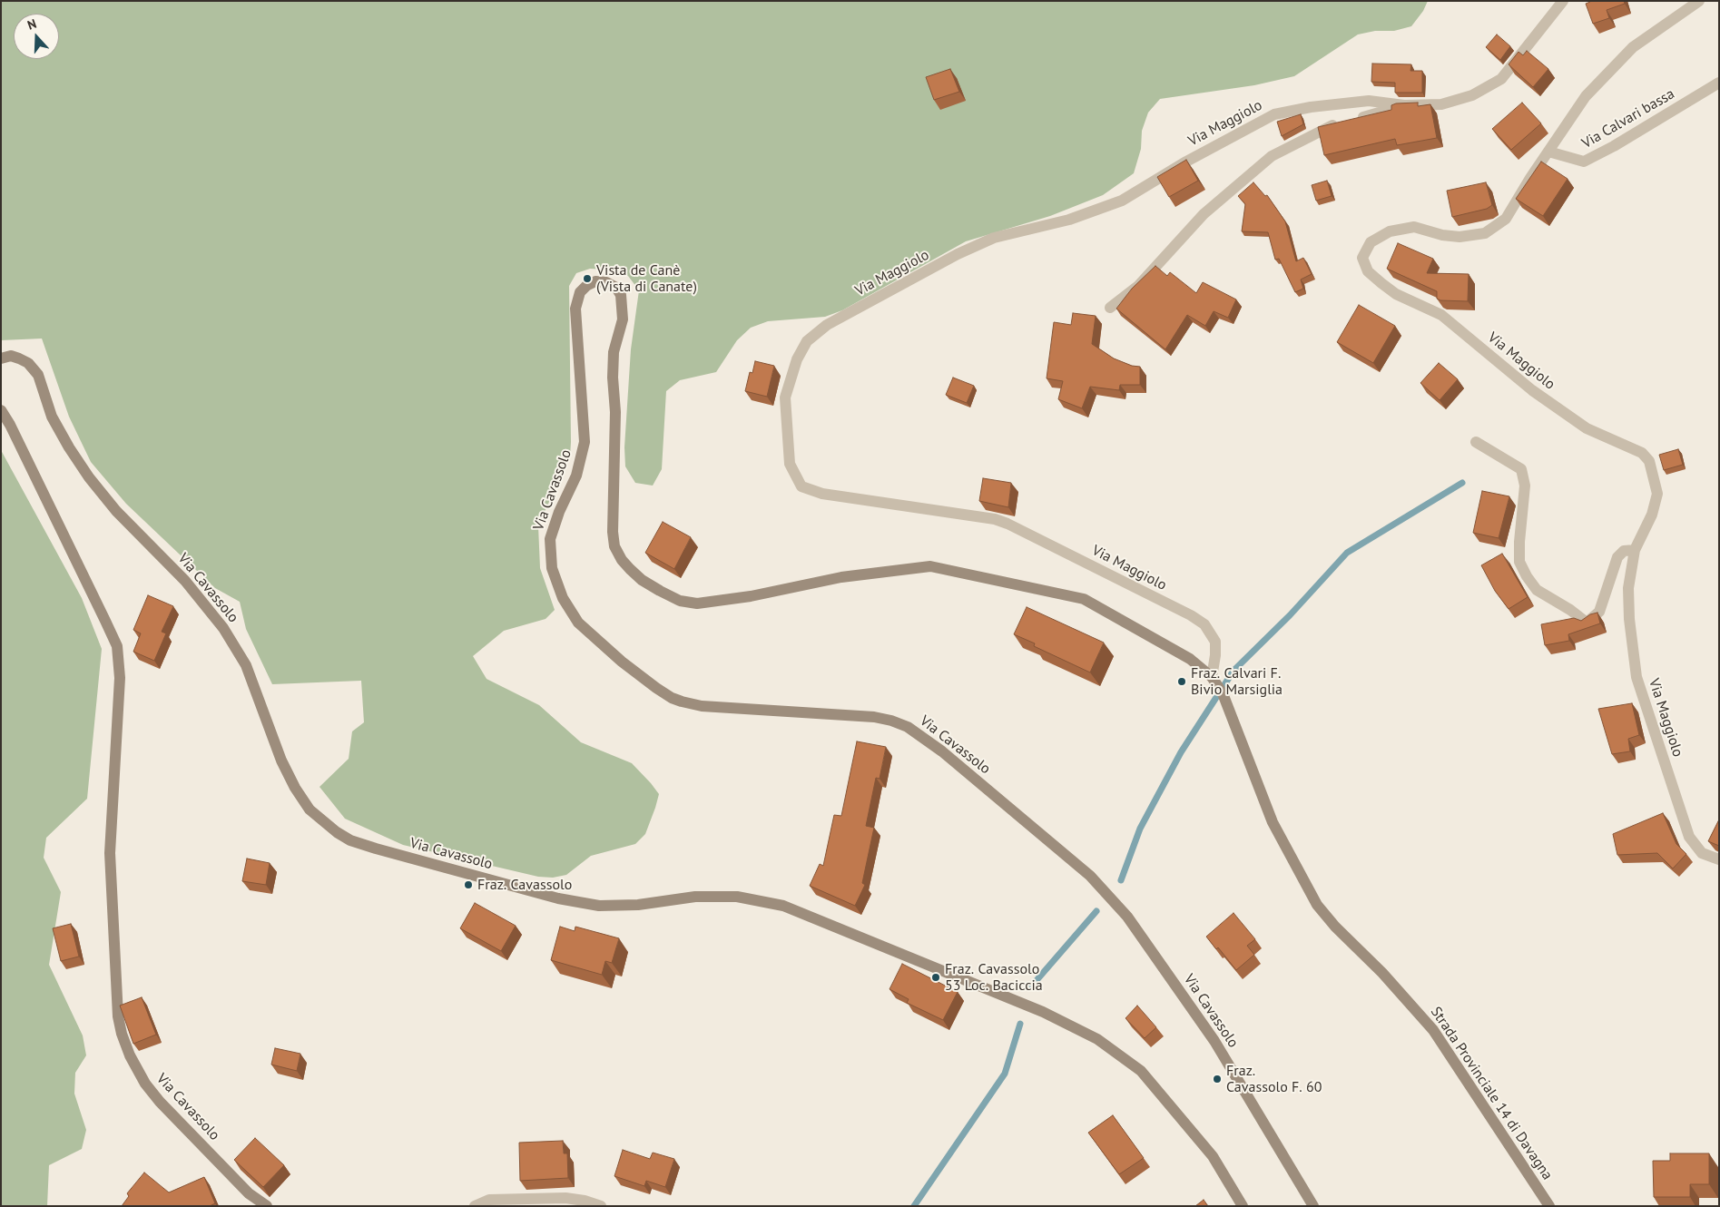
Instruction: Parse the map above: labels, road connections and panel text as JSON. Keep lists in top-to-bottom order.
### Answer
{
  "streets": {
    "main road": ["Via Cavassolo", "Strada Provinciale 14 di Davagna"],
    "street": ["Via Calvari bassa", "Via Maggiolo"]
  },
  "crossings": [
    ["Via Calvari bassa", "Via Maggiolo"],
    ["Via Maggiolo", "Via Cavassolo"],
    ["Via Maggiolo", "Strada Provinciale 14 di Davagna"],
    ["Via Cavassolo", "Strada Provinciale 14 di Davagna"]
  ],
  "places": [
    "Vista de Canè (Vista di Canate)",
    "Fraz. Calvari F. Bivio Marsiglia",
    "Fraz. Cavassolo",
    "Fraz. Cavassolo 53 Loc. Baciccia",
    "Fraz. Cavassolo F. 60"
  ],
  "north": "top"
}
